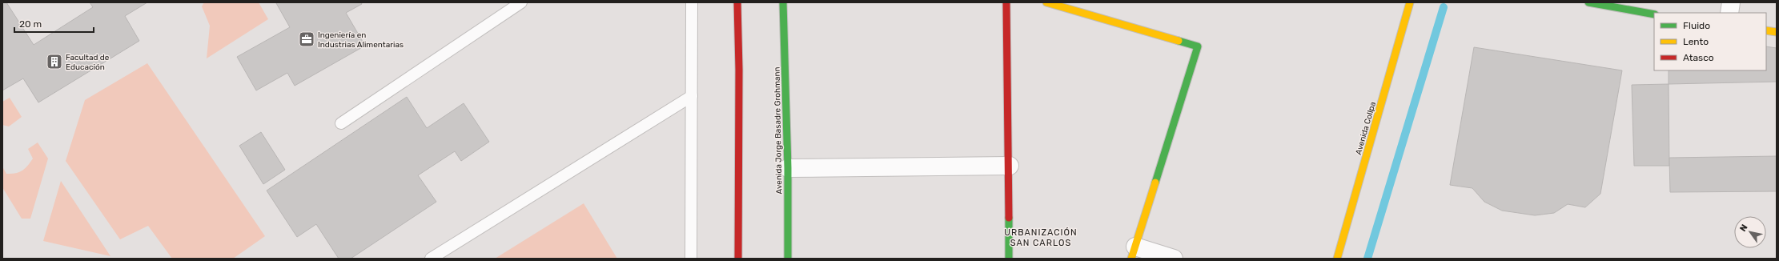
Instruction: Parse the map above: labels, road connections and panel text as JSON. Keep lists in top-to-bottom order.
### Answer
{
  "streets": {
    "main road": ["Avenida Collpa", "Avenida Jorge Basadre Grohmann"]
  },
  "districts": ["URBANIZACIÓN SAN CARLOS"],
  "places": {
    "office": ["Ingeniería en Industrias Alimentarias"],
    "building": ["Facultad de Educación"]
  },
  "legend": ["Fluido", "Lento", "Atasco"],
  "scale_bar": "20 m",
  "north": "top left"
}
